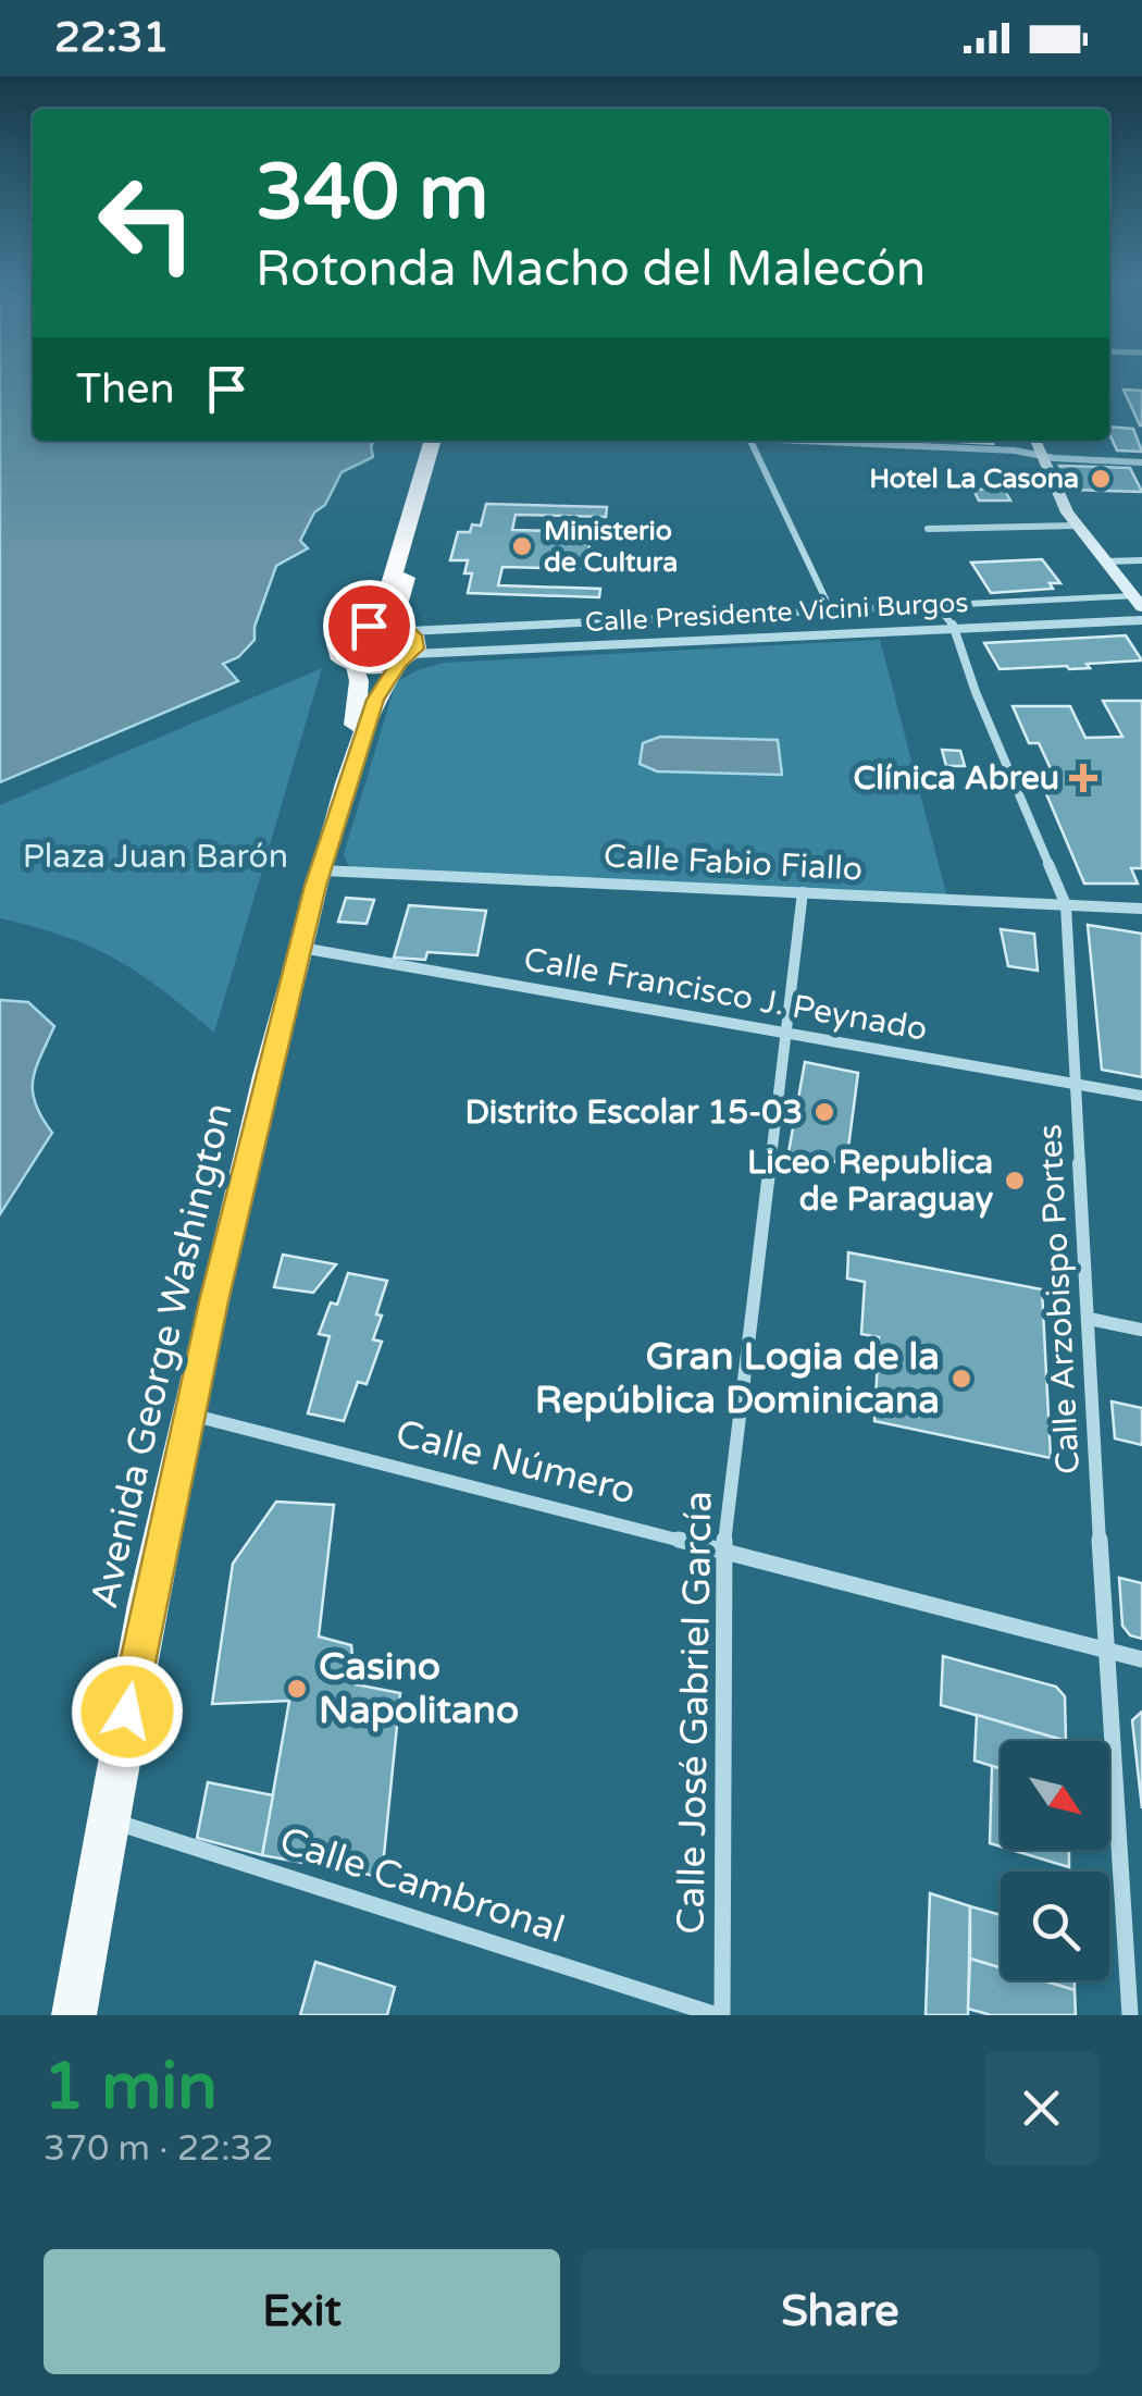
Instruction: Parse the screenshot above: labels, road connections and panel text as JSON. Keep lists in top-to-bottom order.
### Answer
{
  "streets": {
    "highway": ["Avenida George Washington"],
    "street": [
      "Calle Presidente Vicini Burgos",
      "Calle Fabio Fiallo",
      "Calle Francisco J. Peynado",
      "Calle Arzobispo Portes",
      "Calle Número",
      "Calle José Gabriel García",
      "Calle Cambronal"
    ]
  },
  "crossings": [
    ["Calle Presidente Vicini Burgos", "Calle Arzobispo Portes"],
    ["Calle Presidente Vicini Burgos", "Avenida George Washington"],
    ["Calle Fabio Fiallo", "Calle Arzobispo Portes"],
    ["Calle Fabio Fiallo", "Avenida George Washington"],
    ["Calle Fabio Fiallo", "Calle José Gabriel García"],
    ["Calle Francisco J. Peynado", "Calle Arzobispo Portes"],
    ["Calle Francisco J. Peynado", "Avenida George Washington"],
    ["Calle Francisco J. Peynado", "Calle José Gabriel García"],
    ["Calle Arzobispo Portes", "Calle Número"],
    ["Avenida George Washington", "Calle Número"],
    ["Avenida George Washington", "Calle Cambronal"],
    ["Calle Número", "Calle José Gabriel García"],
    ["Calle José Gabriel García", "Calle Cambronal"]
  ],
  "parks": ["Plaza Juan Barón"],
  "places": {
    "other": [
      "Hotel La Casona",
      "Ministerio de Cultura",
      "Distrito Escolar 15-03",
      "Liceo Republica de Paraguay",
      "Gran Logia de la República Dominicana",
      "Casino Napolitano"
    ],
    "health": ["Clínica Abreu"]
  },
  "north": "bottom right",
  "page": {
    "status": "22:31",
    "turn": ["340 m", "Rotonda Macho del Malecón"],
    "then": "Then",
    "heading": ["1 min", "370 m · 22:32"],
    "buttons": ["Exit", "Share"]
  }
}
